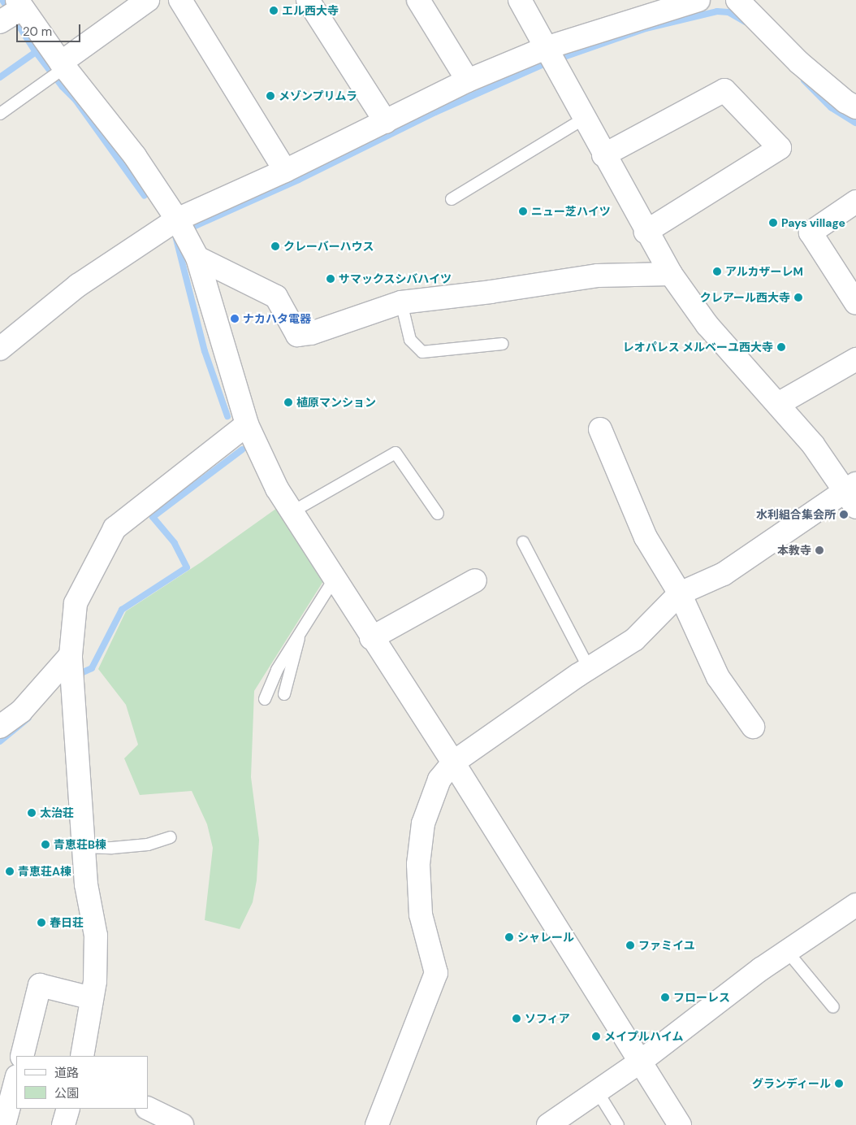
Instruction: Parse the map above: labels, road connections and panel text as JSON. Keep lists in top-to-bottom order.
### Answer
{
  "places": [
    "エル西大寺",
    "メゾンプリムラ",
    "ニュー芝ハイツ",
    "Pays village",
    "クレーバーハウス",
    "アルカザーレM",
    "サマックスシバハイツ",
    "クレアール西大寺",
    "ナカハタ電器",
    "レオパレス メルベーユ西大寺",
    "植原マンション",
    "水利組合集会所",
    "本教寺",
    "太治荘",
    "青恵荘B棟",
    "青恵荘A棟",
    "春日荘",
    "シャレール",
    "ファミイユ",
    "フローレス",
    "ソフィア",
    "メイプルハイム",
    "グランディール"
  ],
  "legend": ["道路", "公園"],
  "scale_bar": "20 m"
}
